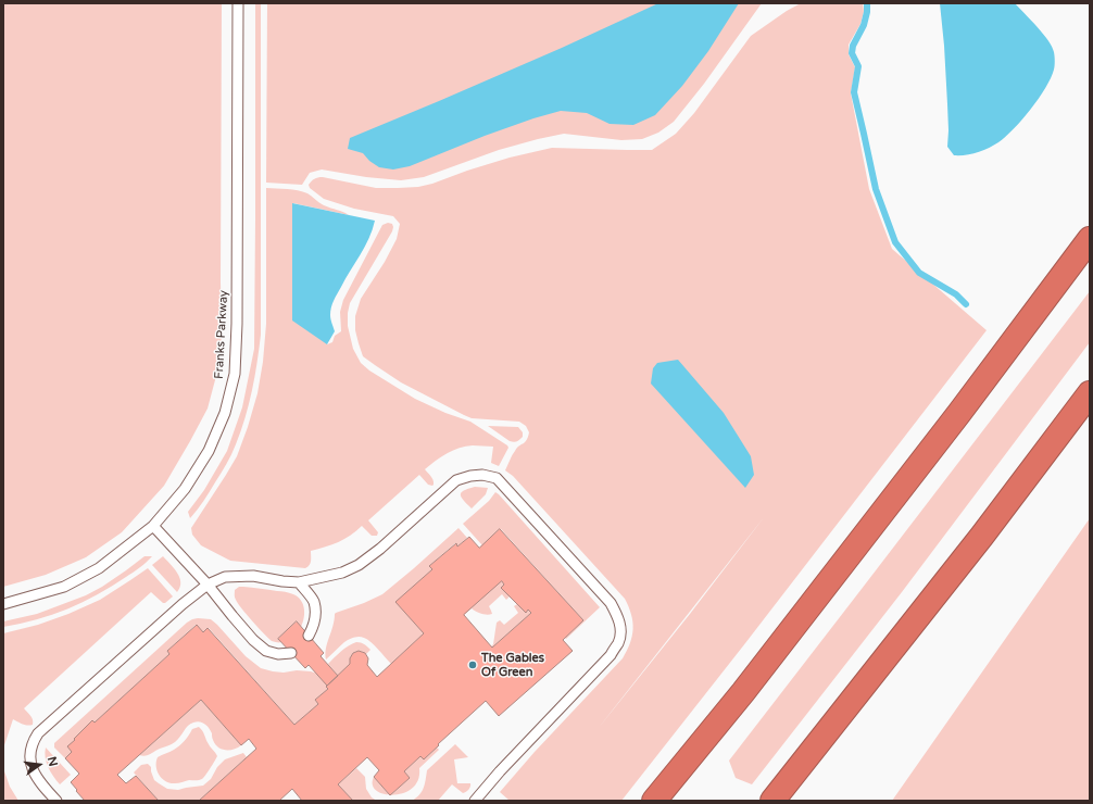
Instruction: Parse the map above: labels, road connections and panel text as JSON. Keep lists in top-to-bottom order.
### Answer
{
  "streets": {
    "lane": ["Franks Parkway"]
  },
  "places": ["The Gables Of Green"],
  "north": "right"
}
